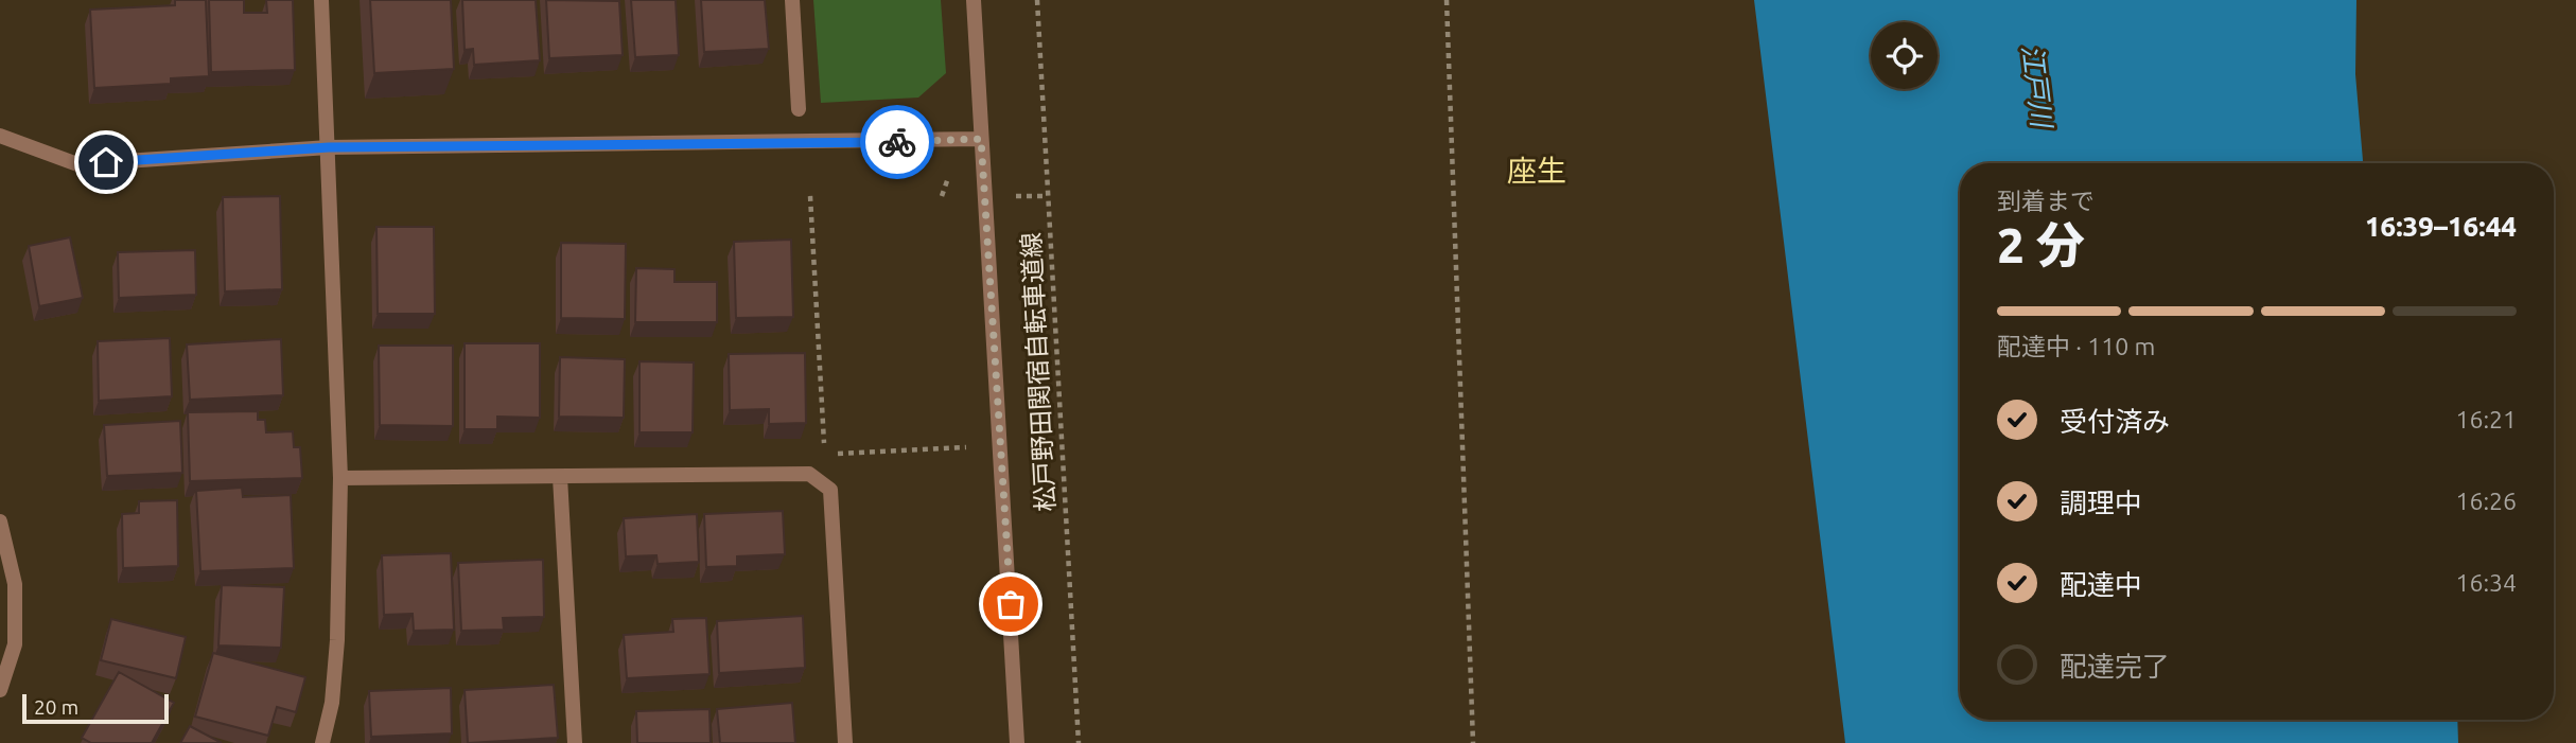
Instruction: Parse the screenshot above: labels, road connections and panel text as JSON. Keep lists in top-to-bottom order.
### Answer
{
  "streets": {
    "path": ["松戸野田関宿自転車道線"]
  },
  "districts": ["座生"],
  "water": ["江戸川"],
  "scale_bar": "20 m",
  "page": {
    "heading": ["2 分", "到着まで", "16:39–16:44"],
    "bar": "配達中 · 110 m",
    "list": [
      ["受付済み", "16:21"],
      ["調理中", "16:26"],
      ["配達中", "16:34"],
      "配達完了"
    ],
    "scale": "20 m"
  }
}
